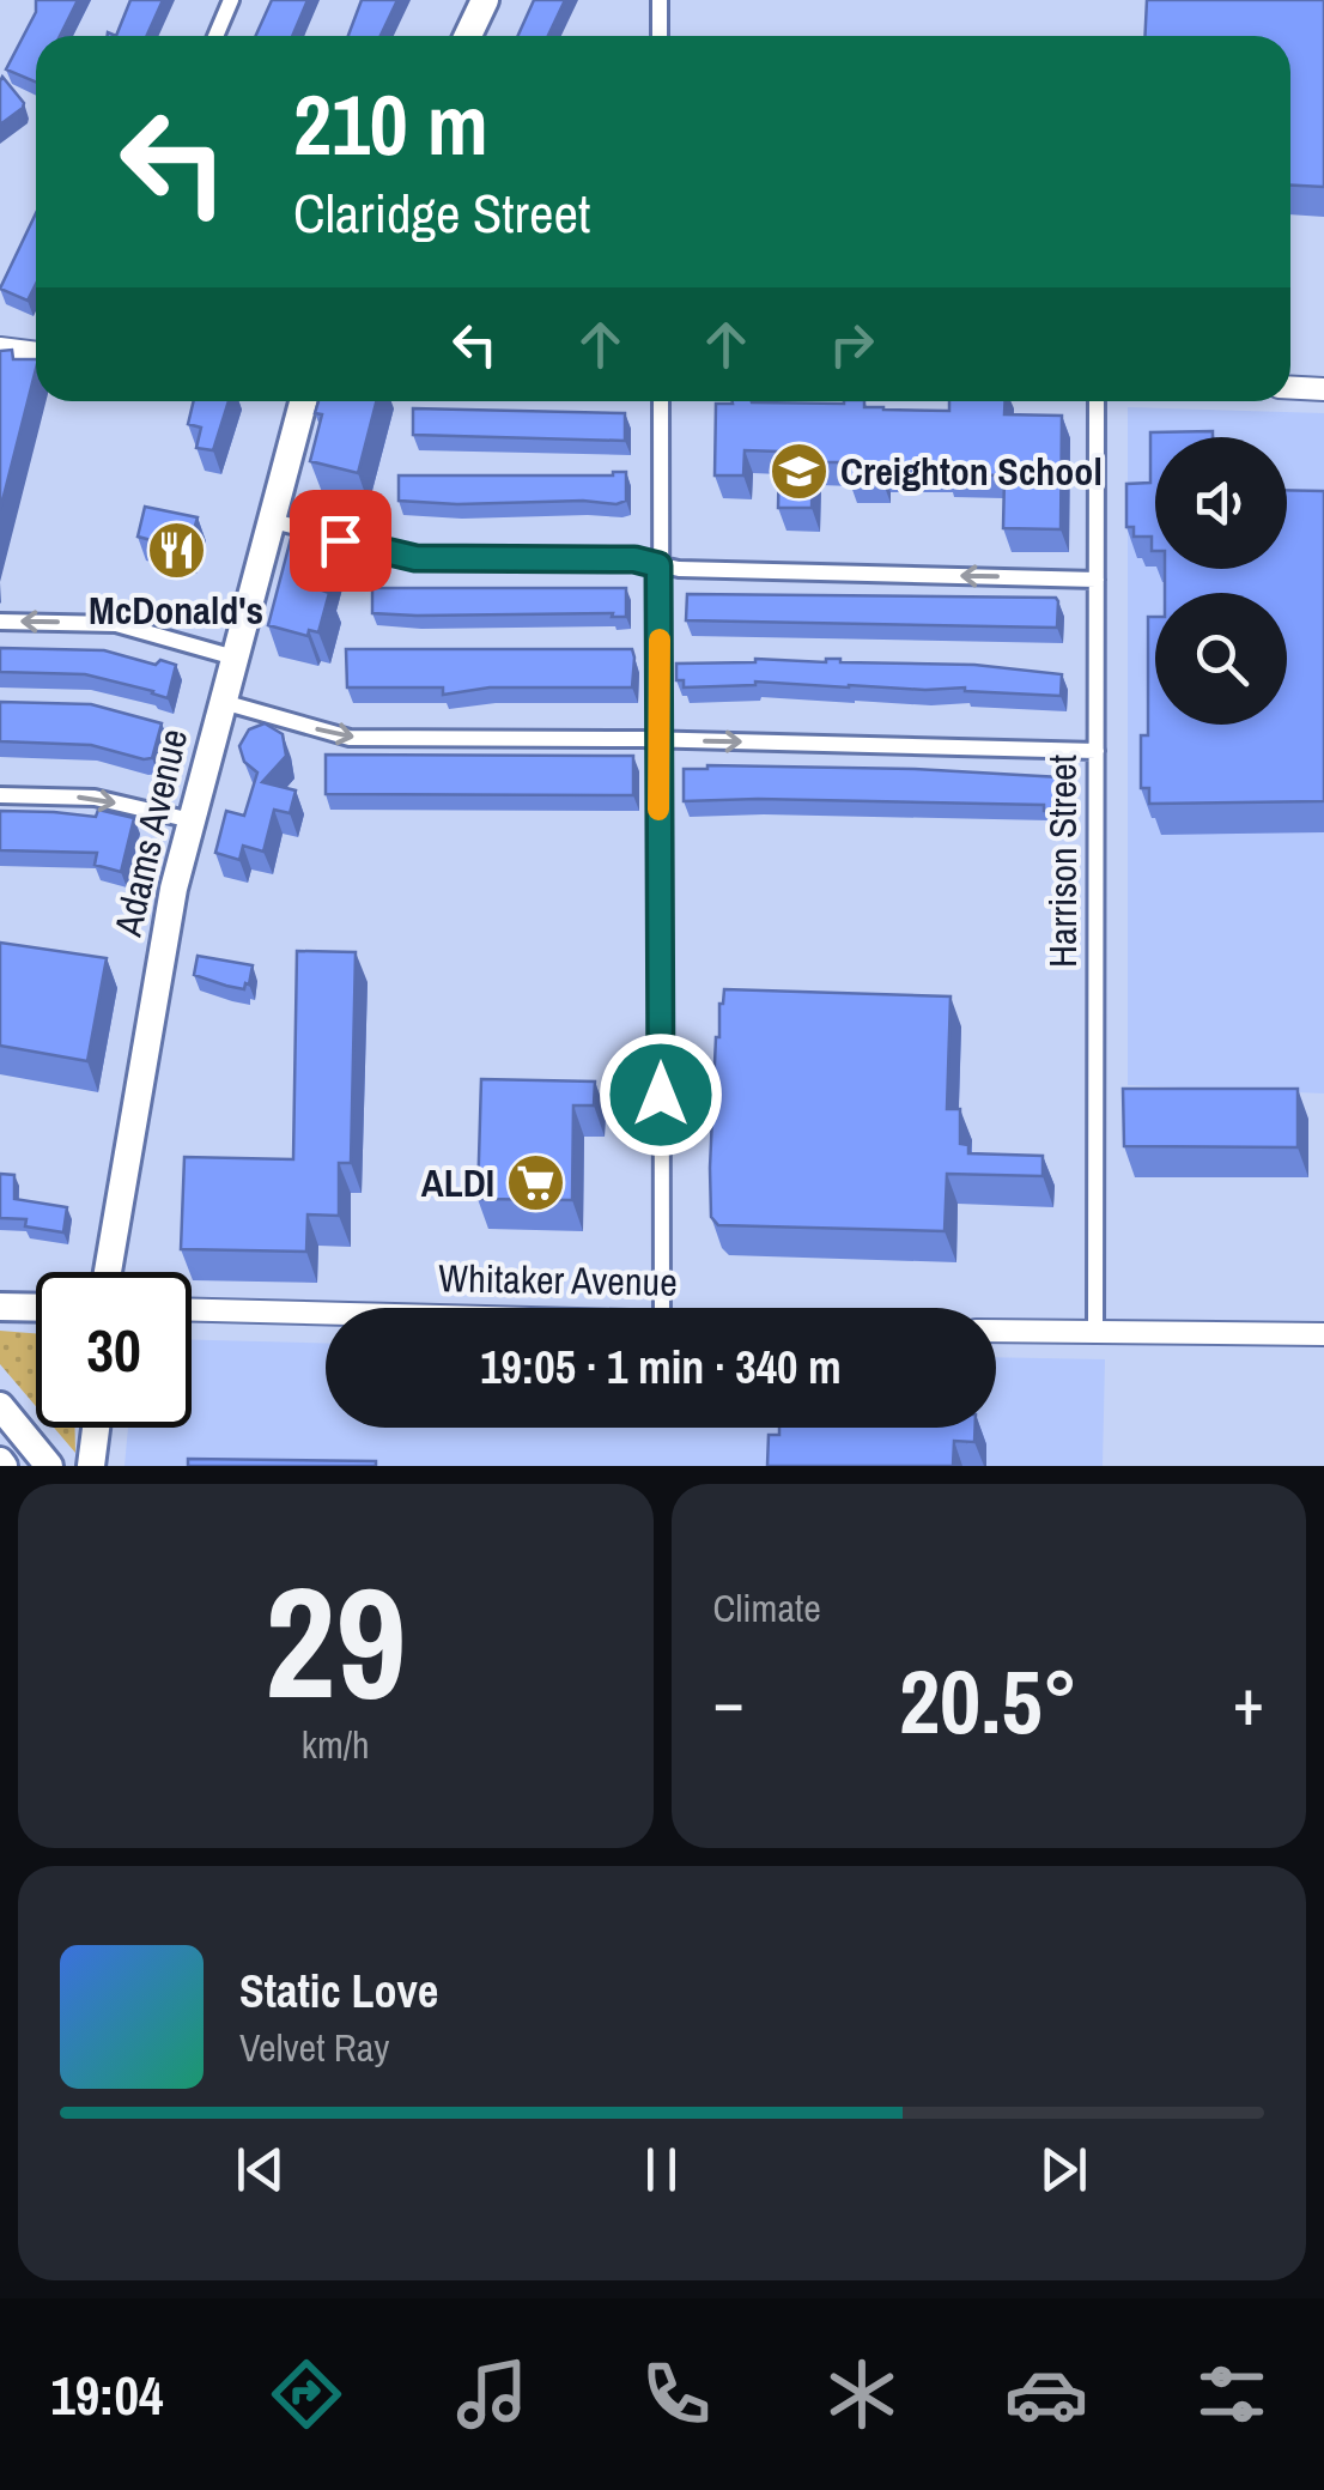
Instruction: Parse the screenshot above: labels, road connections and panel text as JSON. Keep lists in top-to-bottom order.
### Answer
{
  "streets": {
    "highway": ["Adams Avenue"],
    "street": ["Harrison Street", "Whitaker Avenue"]
  },
  "places": {
    "school or university": ["Creighton School"],
    "restaurant": ["McDonald's"],
    "supermarket": ["ALDI"]
  },
  "page": {
    "turn": ["210 m", "Claridge Street"],
    "limit": "30",
    "trip": "19:05 · 1 min · 340 m",
    "tile": [
      ["29", "km/h"],
      "Climate"
    ],
    "heat": ["−", "20.5°", "+"],
    "song": ["Static Love", "Velvet Ray"],
    "tabs": "19:04"
  }
}
